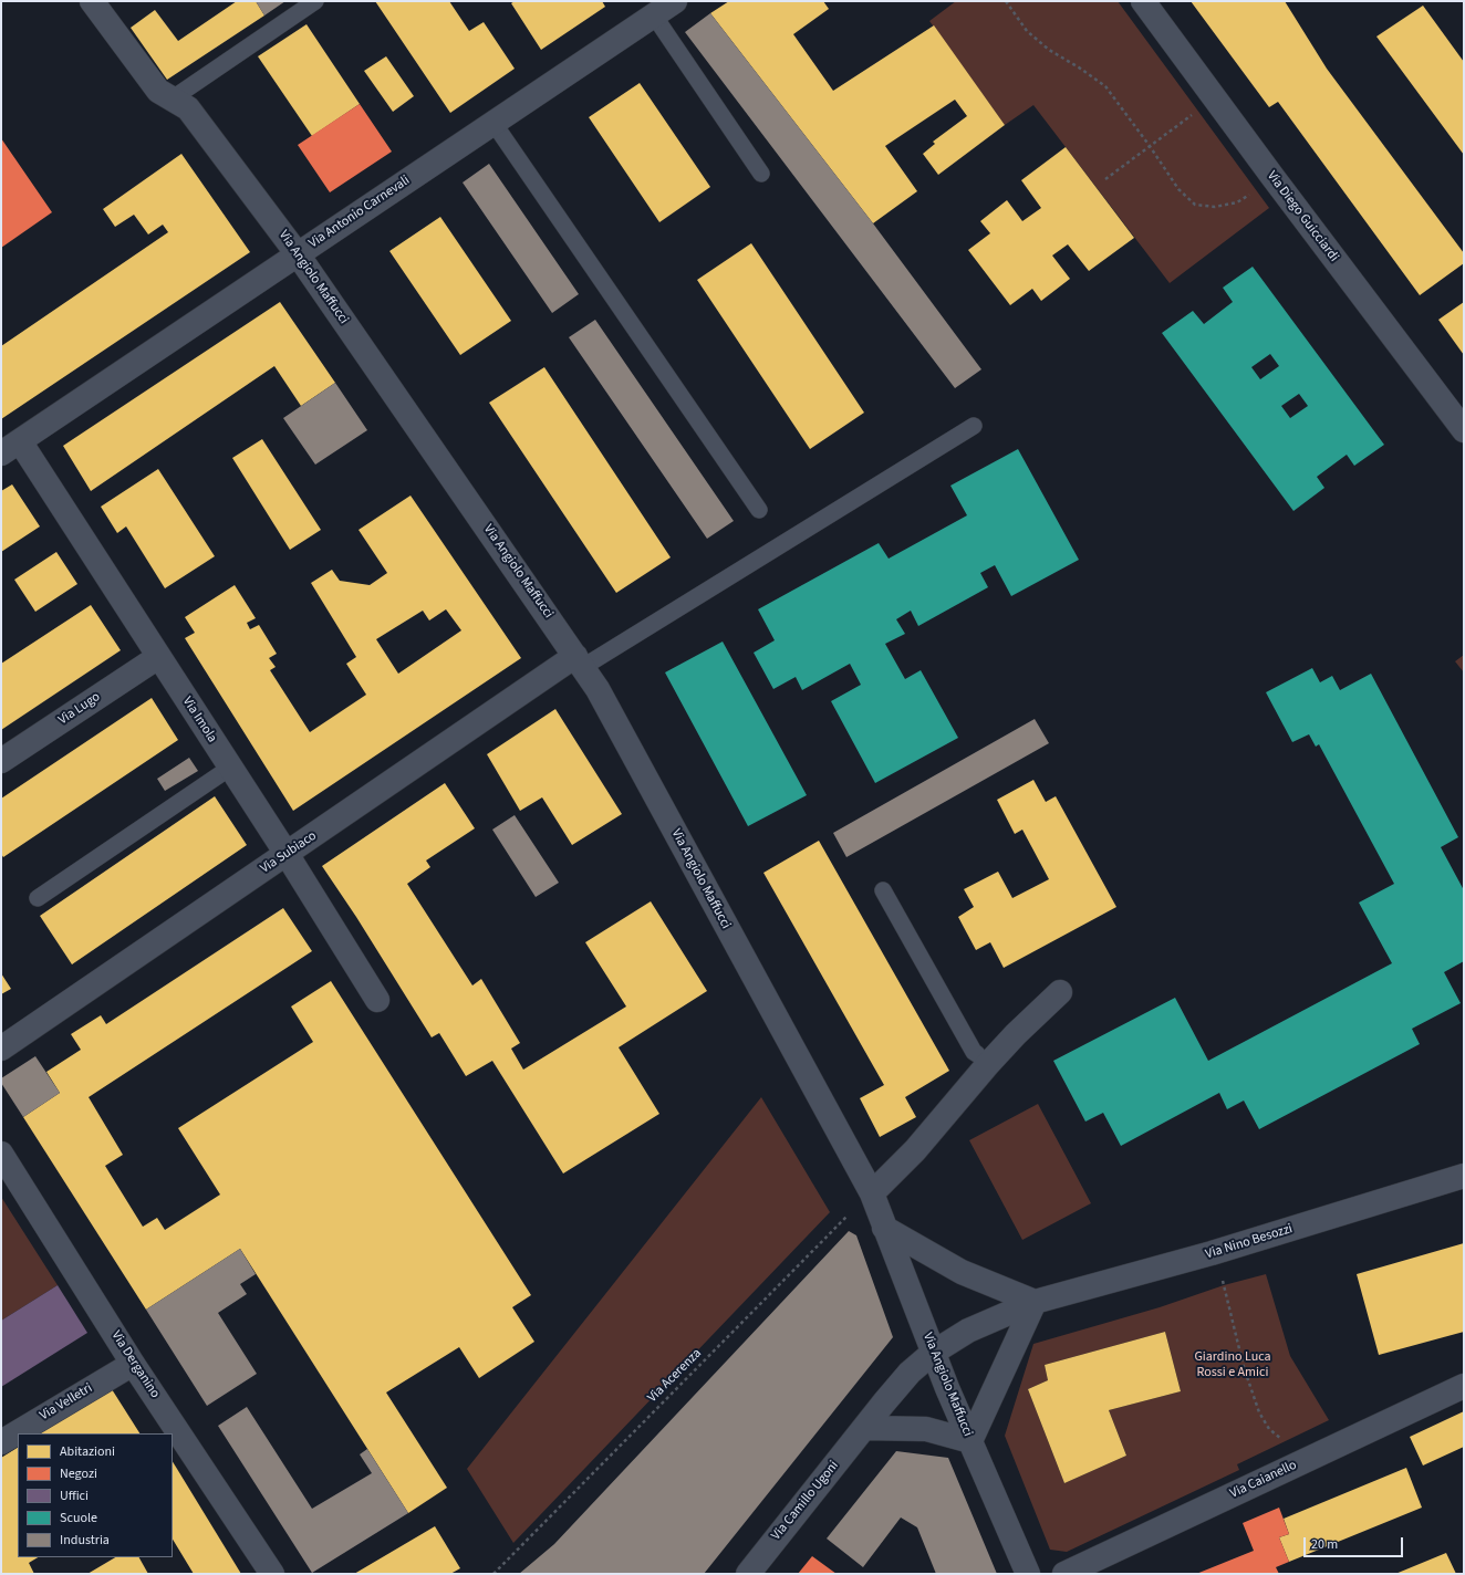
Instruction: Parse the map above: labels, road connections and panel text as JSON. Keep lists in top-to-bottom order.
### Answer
{
  "streets": {
    "street": [
      "Via Antonio Carnevali",
      "Via Diego Guicciardi",
      "Via Angiolo Maffucci",
      "Via Lugo",
      "Via Imola",
      "Via Subiaco",
      "Via Nino Besozzi",
      "Via Derganino",
      "Via Velletri",
      "Via Caianello",
      "Via Camillo Ugoni"
    ],
    "path": ["Via Acerenza"]
  },
  "crossings": [
    ["Via Antonio Carnevali", "Via Angiolo Maffucci"],
    ["Via Antonio Carnevali", "Via Imola"],
    ["Via Angiolo Maffucci", "Via Subiaco"],
    ["Via Angiolo Maffucci", "Via Nino Besozzi"],
    ["Via Angiolo Maffucci", "Via Acerenza"],
    ["Via Angiolo Maffucci", "Via Camillo Ugoni"],
    ["Via Lugo", "Via Imola"],
    ["Via Imola", "Via Subiaco"],
    ["Via Nino Besozzi", "Via Camillo Ugoni"],
    ["Via Derganino", "Via Velletri"]
  ],
  "parks": ["Giardino Luca Rossi e Amici"],
  "legend": [
    "Abitazioni",
    "Negozi",
    "Uffici",
    "Scuole",
    "Industria"
  ],
  "scale_bar": "20 m"
}
